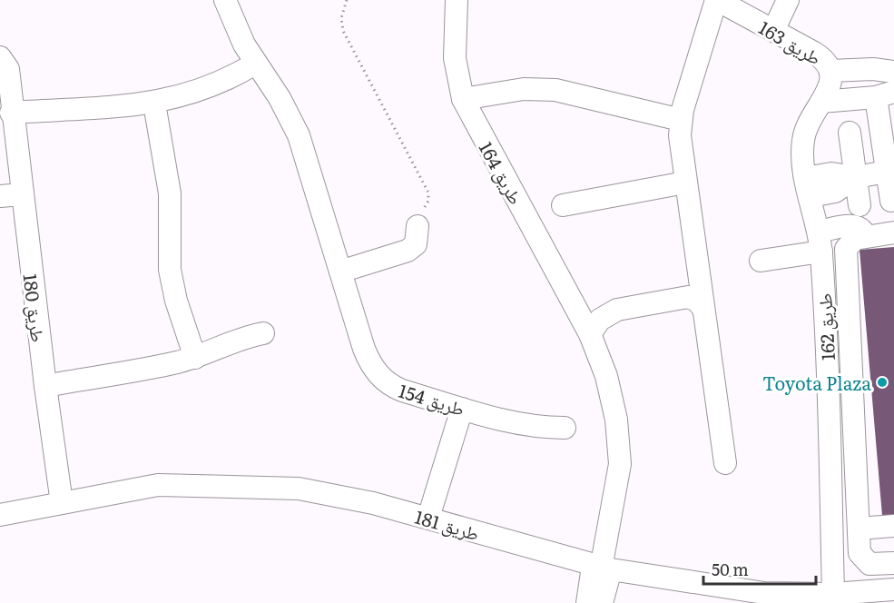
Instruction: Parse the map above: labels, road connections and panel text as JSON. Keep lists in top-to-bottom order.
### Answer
{
  "streets": {
    "street": [
      "طريق 163",
      "طريق 164",
      "طريق 180",
      "طريق 162",
      "طريق 154",
      "طريق 181"
    ]
  },
  "crossings": [
    ["طريق 163", "طريق 162"],
    ["طريق 164", "طريق 181"],
    ["طريق 180", "طريق 181"],
    ["طريق 162", "طريق 181"]
  ],
  "places": ["Toyota Plaza"],
  "scale_bar": "50 m"
}
